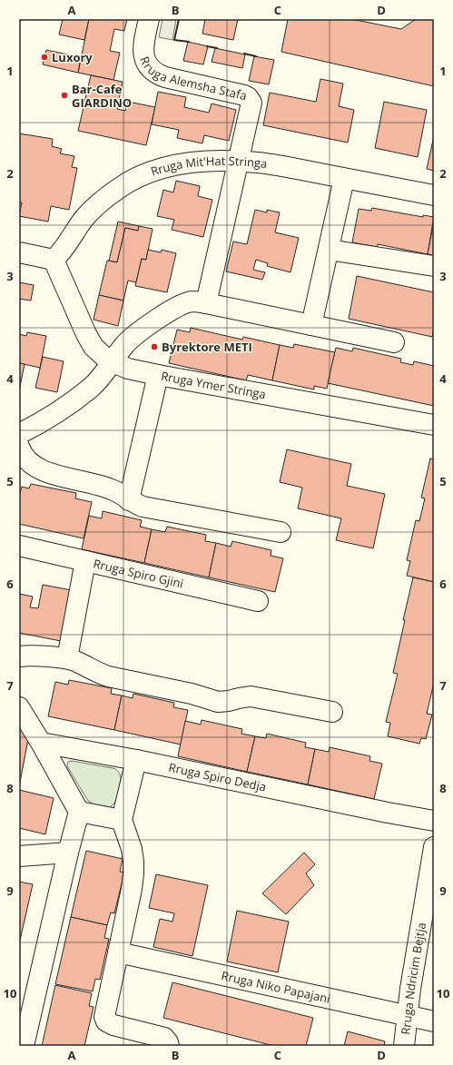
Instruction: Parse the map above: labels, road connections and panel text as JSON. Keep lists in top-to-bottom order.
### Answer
{
  "streets": {
    "street": [
      "Rruga Alemsha Stafa",
      "Rruga Mit'Hat Stringa",
      "Rruga Ymer Stringa",
      "Rruga Spiro Gjini",
      "Rruga Spiro Dedja",
      "Rruga Ndricim Bejtja",
      "Rruga Niko Papajani"
    ]
  },
  "crossings": [
    ["Rruga Alemsha Stafa", "Rruga Mit'Hat Stringa"],
    ["Rruga Mit'Hat Stringa", "Rruga Ymer Stringa"],
    ["Rruga Ndricim Bejtja", "Rruga Niko Papajani"]
  ],
  "places": ["Luxory", "Bar-Cafe GIARDINO", "Byrektore METI"],
  "grid": {
    "columns": [
      "A",
      "B",
      "C",
      "D"
    ],
    "rows": [
      "1",
      "2",
      "3",
      "4",
      "5",
      "6",
      "7",
      "8",
      "9",
      "10"
    ]
  }
}
